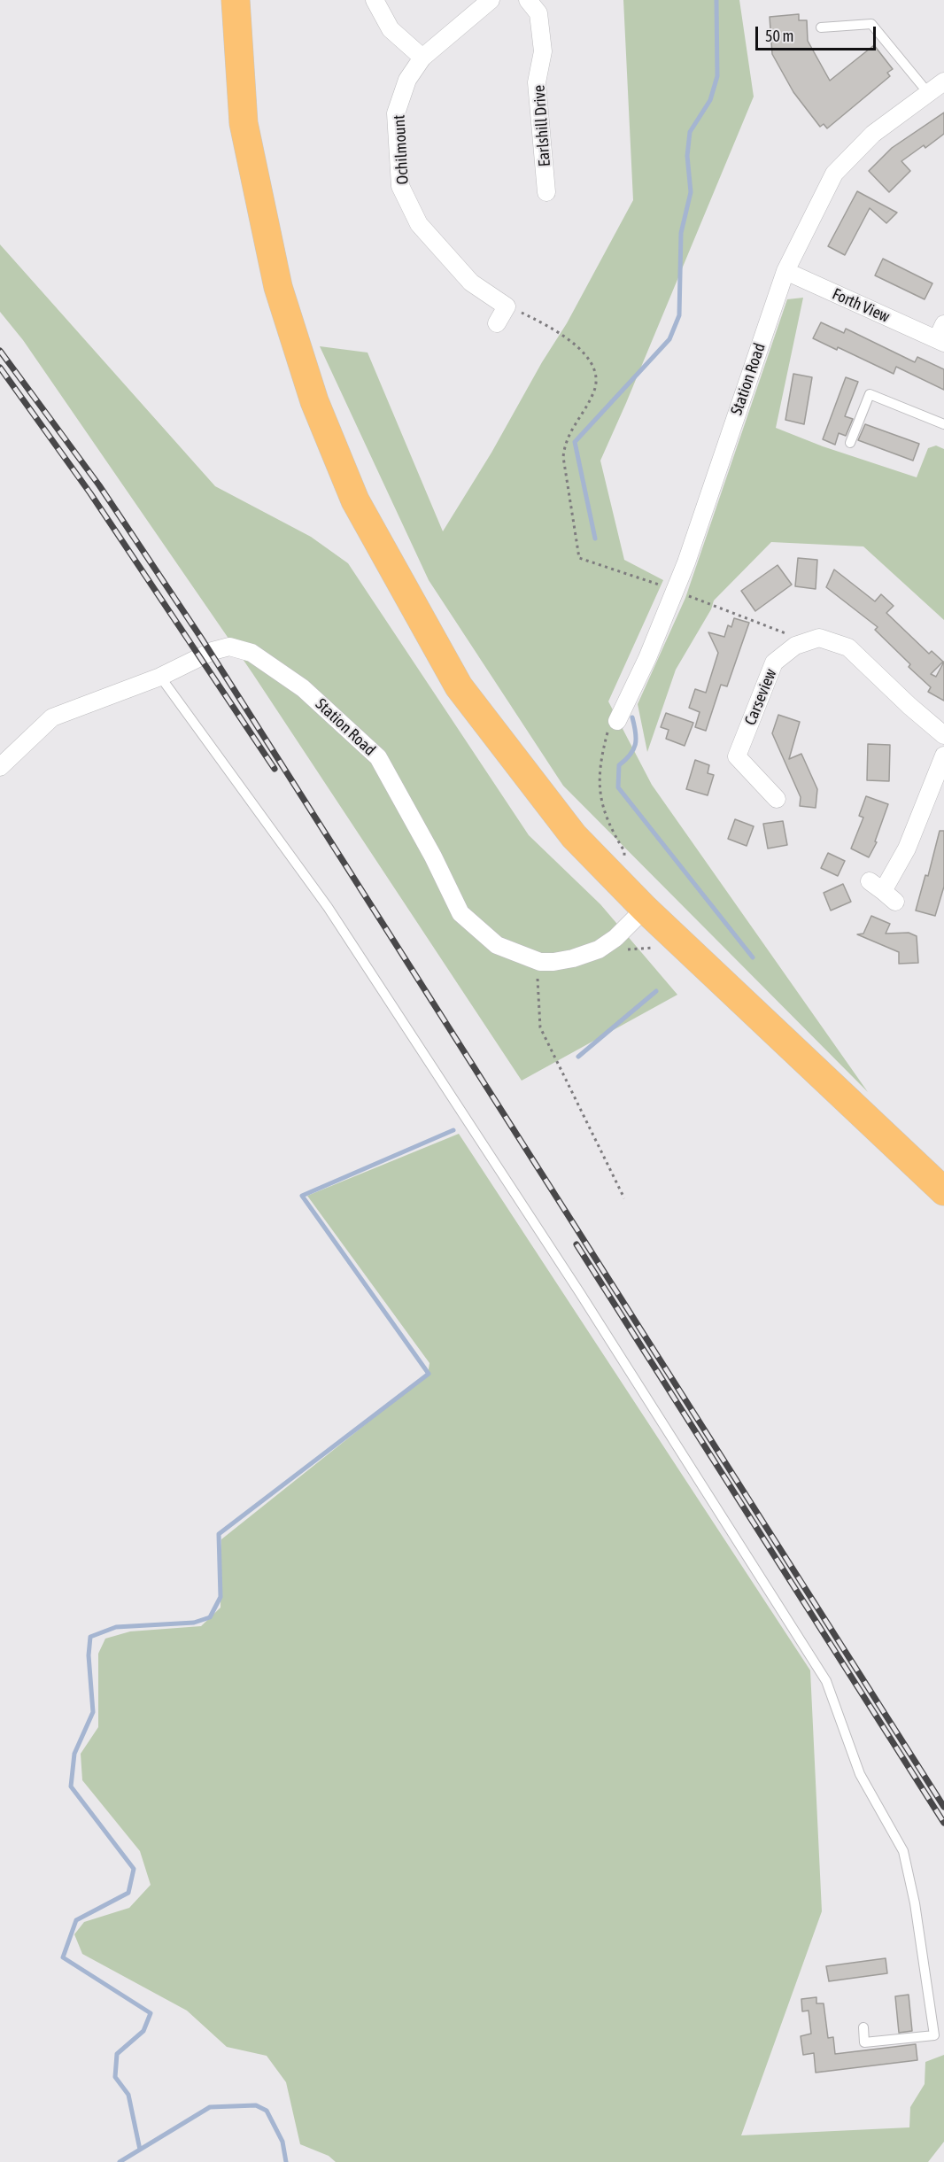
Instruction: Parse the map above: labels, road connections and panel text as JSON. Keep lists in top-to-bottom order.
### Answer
{
  "streets": {
    "street": [
      "Earlshill Drive",
      "Ochilmount",
      "Forth View",
      "Station Road",
      "Carseview"
    ]
  },
  "crossings": [
    ["Forth View", "Station Road"]
  ],
  "scale_bar": "50 m"
}
